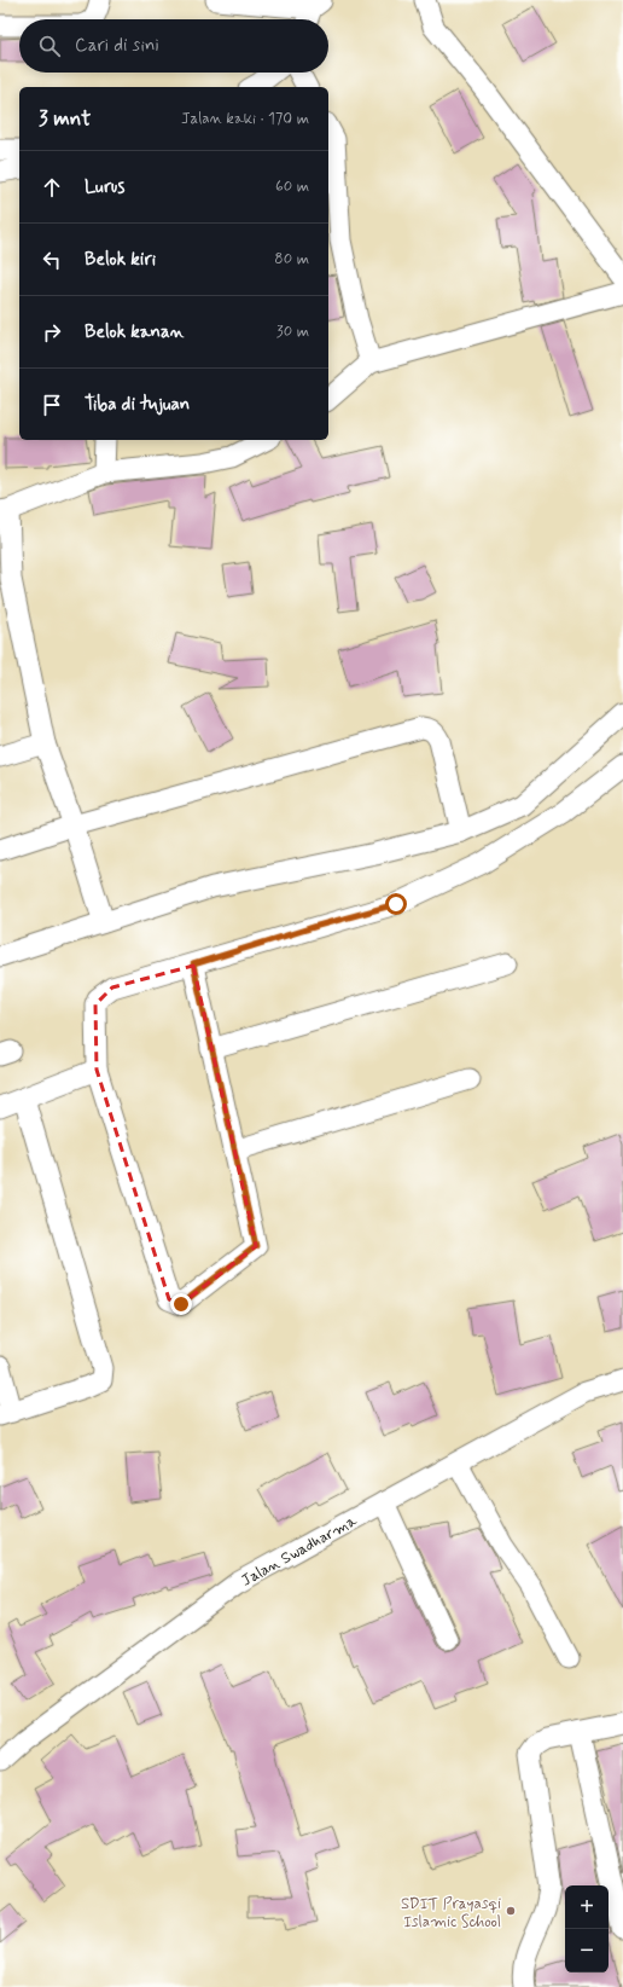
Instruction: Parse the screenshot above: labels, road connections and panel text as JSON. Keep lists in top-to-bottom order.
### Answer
{
  "streets": {
    "street": ["Jalan Swadharma"]
  },
  "places": ["SDIT Prayasqi Islamic School"],
  "page": {
    "search": "Cari di sini",
    "heading": ["3 mnt", "Jalan kaki · 170 m"],
    "list": [
      ["Lurus", "60 m"],
      ["Belok kiri", "80 m"],
      ["Belok kanan", "30 m"],
      "Tiba di tujuan"
    ],
    "map_buttons": ["+", "−"]
  }
}
